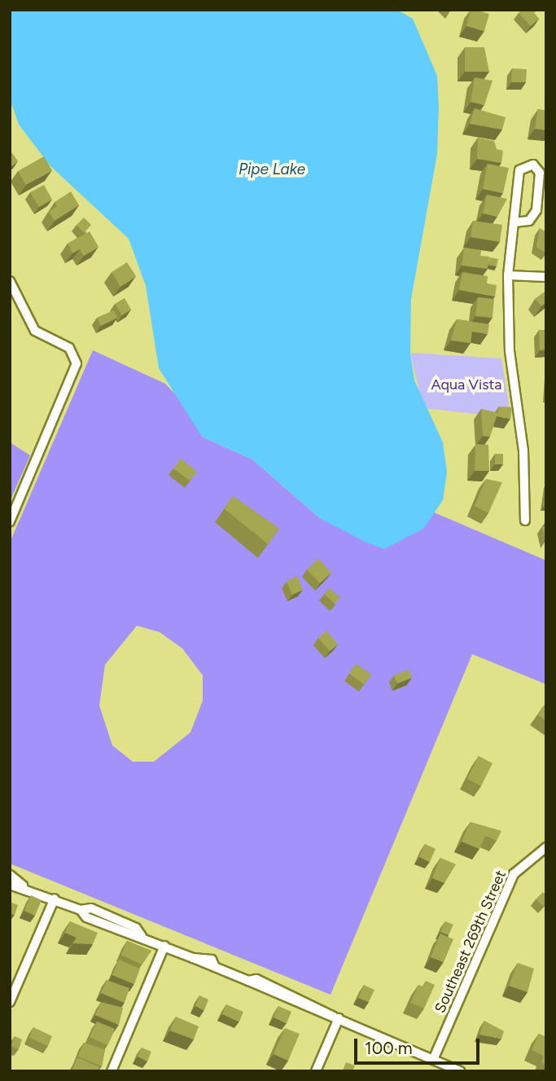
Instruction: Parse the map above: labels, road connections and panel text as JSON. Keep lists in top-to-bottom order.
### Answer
{
  "streets": {
    "street": ["Southeast 269th Street"]
  },
  "water": ["Pipe Lake"],
  "parks": ["Aqua Vista"],
  "scale_bar": "100 m"
}
